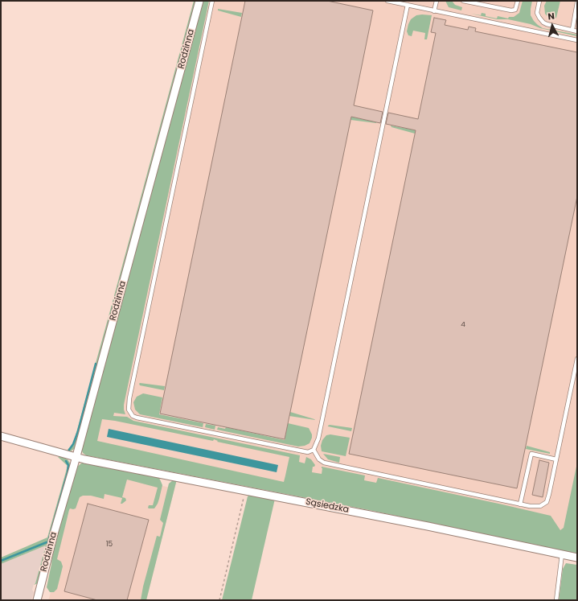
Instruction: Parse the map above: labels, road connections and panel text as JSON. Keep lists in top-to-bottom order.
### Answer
{
  "streets": {
    "street": ["Rodzinna", "Sąsiedzka"]
  },
  "crossings": [
    ["Rodzinna", "Sąsiedzka"]
  ],
  "house_numbers": ["4", "15"],
  "north": "top"
}
